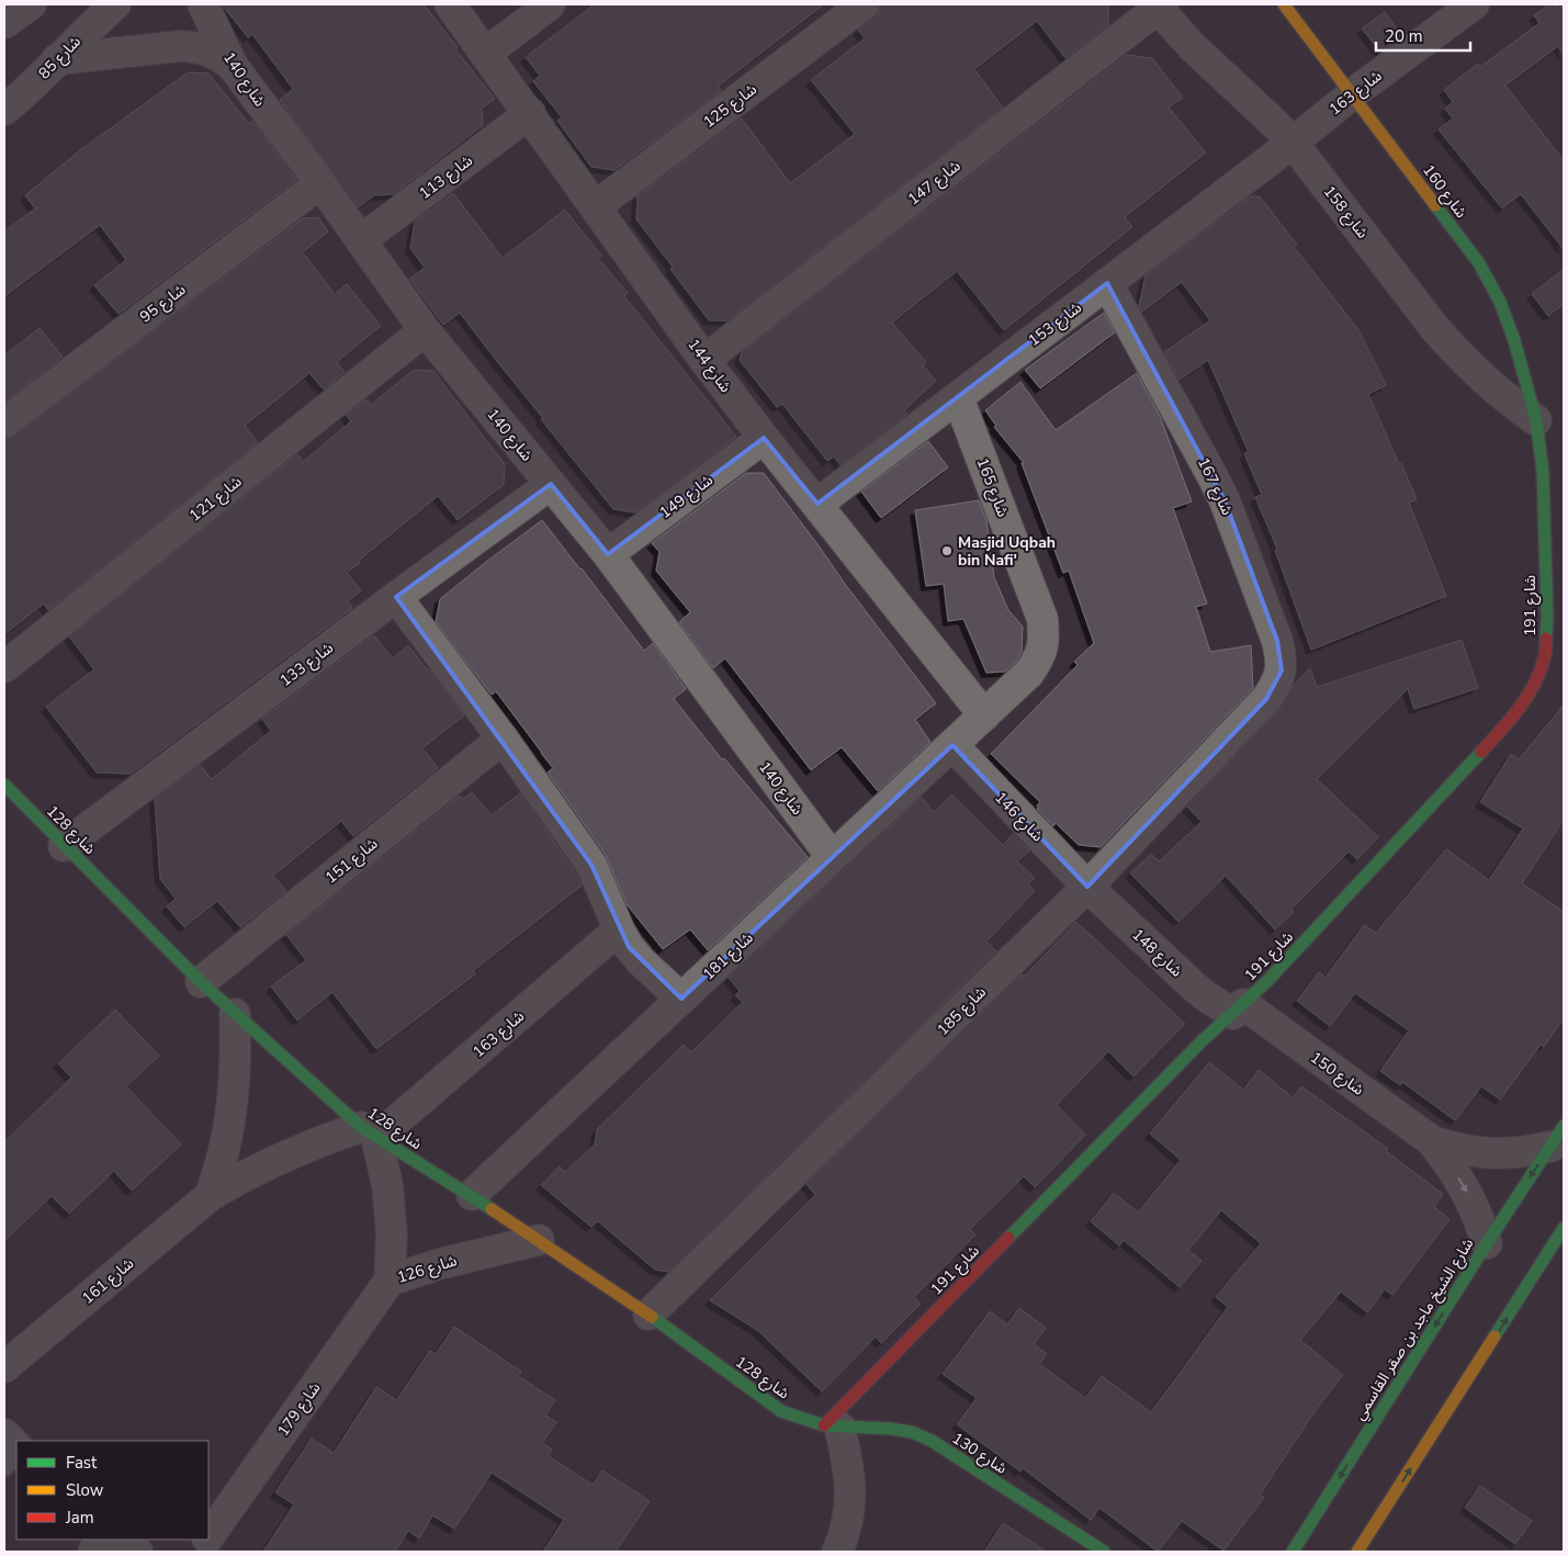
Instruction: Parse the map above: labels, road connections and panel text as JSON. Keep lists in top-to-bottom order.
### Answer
{
  "streets": {
    "street": [
      "شارع 85",
      "شارع 140",
      "شارع 163",
      "شارع 125",
      "شارع 113",
      "شارع 147",
      "شارع 160",
      "شارع 158",
      "شارع 95",
      "شارع 153",
      "شارع 144",
      "شارع 167",
      "شارع 165",
      "شارع 149",
      "شارع 121",
      "شارع 191",
      "شارع 133",
      "شارع 146",
      "شارع 128",
      "شارع 151",
      "شارع 148",
      "شارع 181",
      "شارع 185",
      "شارع 150",
      "شارع 126",
      "شارع 161",
      "شارع الشيخ ماجد بن صقر القاسمي",
      "شارع 179",
      "شارع 130"
    ]
  },
  "crossings": [
    ["شارع 140", "شارع 113"],
    ["شارع 140", "شارع 95"],
    ["شارع 140", "شارع 149"],
    ["شارع 140", "شارع 121"],
    ["شارع 140", "شارع 133"],
    ["شارع 140", "شارع 181"],
    ["شارع 163", "شارع 160"],
    ["شارع 163", "شارع 158"],
    ["شارع 163", "شارع 153"],
    ["شارع 163", "شارع 128"],
    ["شارع 163", "شارع 126"],
    ["شارع 163", "شارع 161"],
    ["شارع 125", "شارع 144"],
    ["شارع 113", "شارع 144"],
    ["شارع 147", "شارع 158"],
    ["شارع 147", "شارع 144"],
    ["شارع 160", "شارع 158"],
    ["شارع 160", "شارع 191"],
    ["شارع 158", "شارع 153"],
    ["شارع 158", "شارع 191"],
    ["شارع 153", "شارع 144"],
    ["شارع 153", "شارع 167"],
    ["شارع 153", "شارع 165"],
    ["شارع 144", "شارع 165"],
    ["شارع 144", "شارع 149"],
    ["شارع 144", "شارع 181"],
    ["شارع 167", "شارع 185"],
    ["شارع 165", "شارع 181"],
    ["شارع 191", "شارع 128"],
    ["شارع 191", "شارع 148"],
    ["شارع 191", "شارع 150"],
    ["شارع 191", "شارع 130"],
    ["شارع 133", "شارع 128"],
    ["شارع 146", "شارع 148"],
    ["شارع 146", "شارع 181"],
    ["شارع 146", "شارع 185"],
    ["شارع 128", "شارع 151"],
    ["شارع 128", "شارع 181"],
    ["شارع 128", "شارع 185"],
    ["شارع 128", "شارع 126"],
    ["شارع 128", "شارع 161"],
    ["شارع 128", "شارع 130"],
    ["شارع 148", "شارع 185"],
    ["شارع 148", "شارع 150"],
    ["شارع 150", "شارع الشيخ ماجد بن صقر القاسمي"],
    ["شارع 126", "شارع 161"],
    ["شارع 126", "شارع 179"]
  ],
  "places": ["Masjid Uqbah bin Nafi'"],
  "legend": ["Fast", "Slow", "Jam"],
  "scale_bar": "20 m"
}
